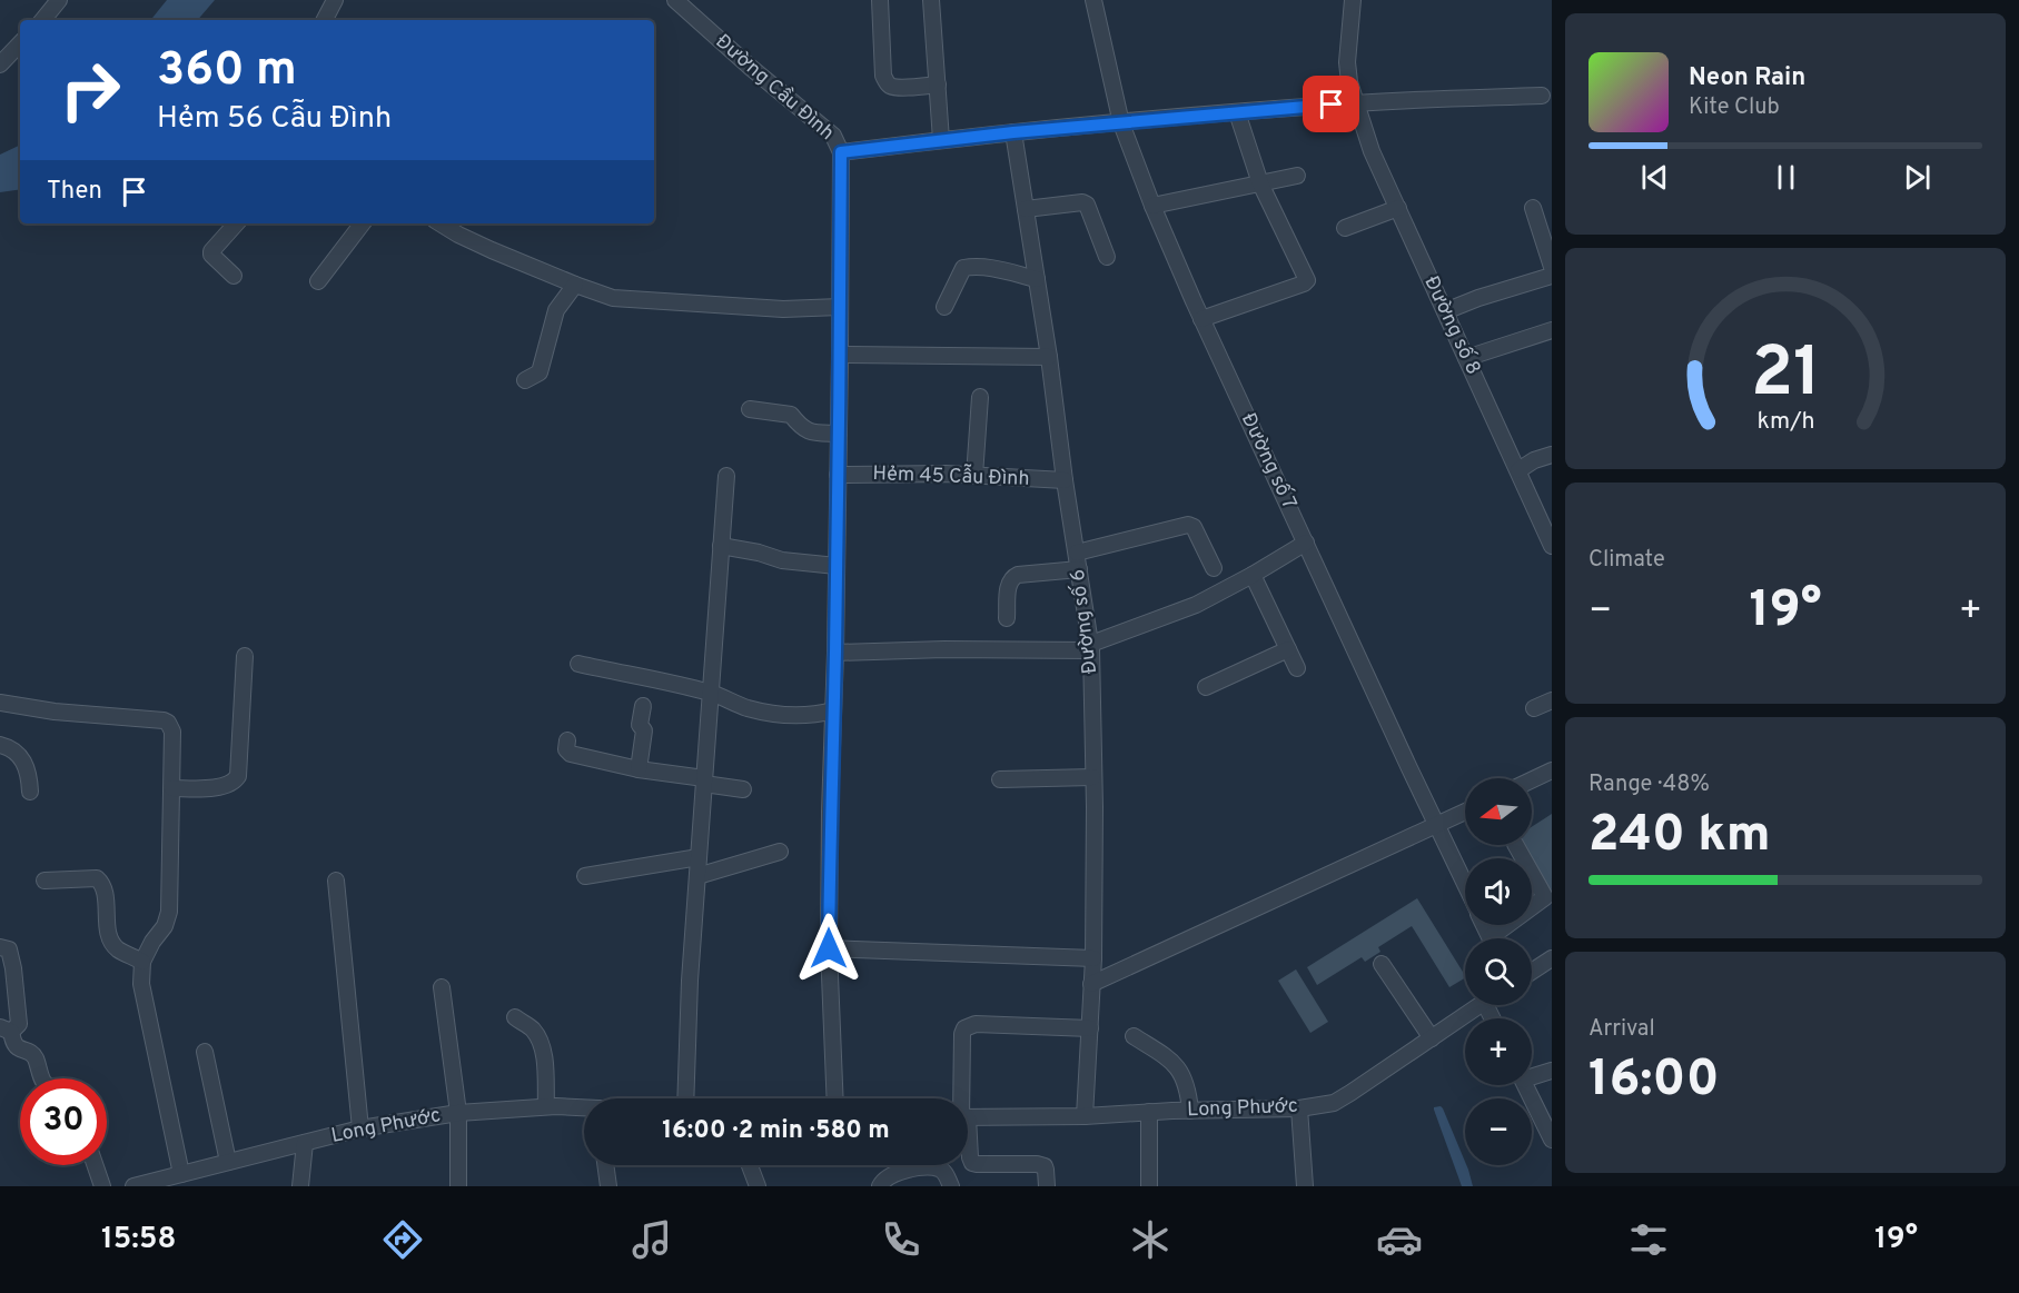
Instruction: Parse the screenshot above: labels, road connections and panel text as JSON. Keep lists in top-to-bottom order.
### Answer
{
  "streets": {
    "street": [
      "Đường Cầu Đình",
      "Đường số 8",
      "Đường số 7",
      "Hẻm 45 Cẫu Đình",
      "Đường số 6",
      "Long Phước"
    ]
  },
  "crossings": [
    ["Đường Cầu Đình", "Hẻm 45 Cẫu Đình"],
    ["Hẻm 45 Cẫu Đình", "Đường số 6"],
    ["Đường số 6", "Long Phước"]
  ],
  "north": "left",
  "page": {
    "turn": ["360 m", "Hẻm 56 Cẫu Đình"],
    "song": ["Neon Rain", "Kite Club"],
    "then": "Then",
    "tile": [
      "Climate",
      ["Range · 48%", "240 km"],
      ["Arrival", "16:00"]
    ],
    "heat": ["−", "19°", "+"],
    "map_buttons": ["+", "−"],
    "limit": "30",
    "trip": "16:00 · 2 min · 580 m",
    "tabs": ["15:58", "19°"],
    "gauge": ["21", "km/h"]
  }
}
